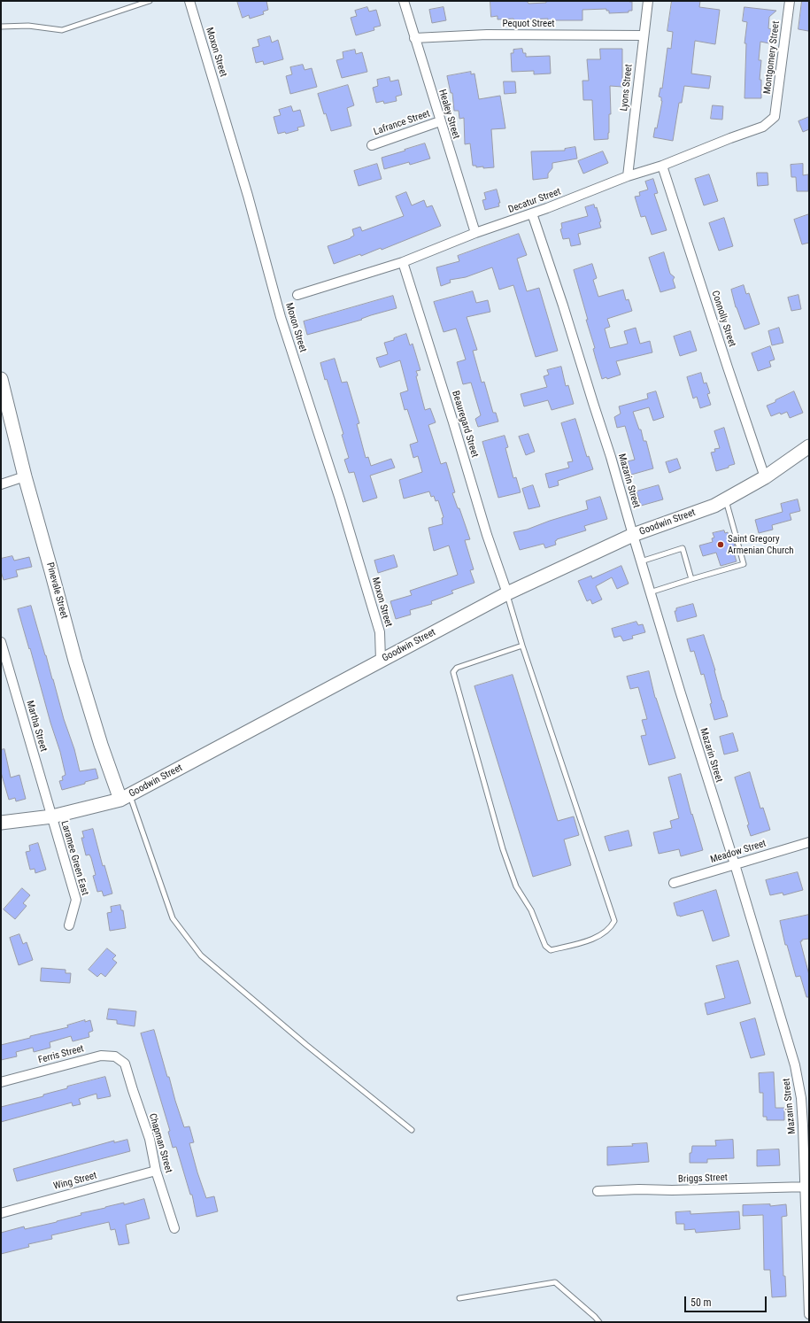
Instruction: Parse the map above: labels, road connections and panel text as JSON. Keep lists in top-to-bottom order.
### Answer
{
  "streets": {
    "main road": ["Goodwin Street", "Pinevale Street"],
    "street": [
      "Pequot Street",
      "Moxon Street",
      "Montgomery Street",
      "Lyons Street",
      "Healey Street",
      "Lafrance Street",
      "Decatur Street",
      "Connolly Street",
      "Beauregard Street",
      "Mazarin Street",
      "Martha Street",
      "Meadow Street",
      "Laramee Green East",
      "Ferris Street",
      "Chapman Street",
      "Briggs Street",
      "Wing Street"
    ]
  },
  "crossings": [
    ["Pequot Street", "Lyons Street"],
    ["Pequot Street", "Healey Street"],
    ["Moxon Street", "Goodwin Street"],
    ["Montgomery Street", "Decatur Street"],
    ["Lyons Street", "Decatur Street"],
    ["Healey Street", "Lafrance Street"],
    ["Healey Street", "Decatur Street"],
    ["Decatur Street", "Connolly Street"],
    ["Decatur Street", "Beauregard Street"],
    ["Decatur Street", "Mazarin Street"],
    ["Connolly Street", "Goodwin Street"],
    ["Beauregard Street", "Goodwin Street"],
    ["Mazarin Street", "Goodwin Street"],
    ["Mazarin Street", "Meadow Street"],
    ["Mazarin Street", "Briggs Street"],
    ["Goodwin Street", "Pinevale Street"],
    ["Goodwin Street", "Martha Street"],
    ["Goodwin Street", "Laramee Green East"],
    ["Martha Street", "Laramee Green East"],
    ["Ferris Street", "Chapman Street"],
    ["Chapman Street", "Wing Street"]
  ],
  "places": ["Saint Gregory Armenian Church"],
  "scale_bar": "50 m"
}
